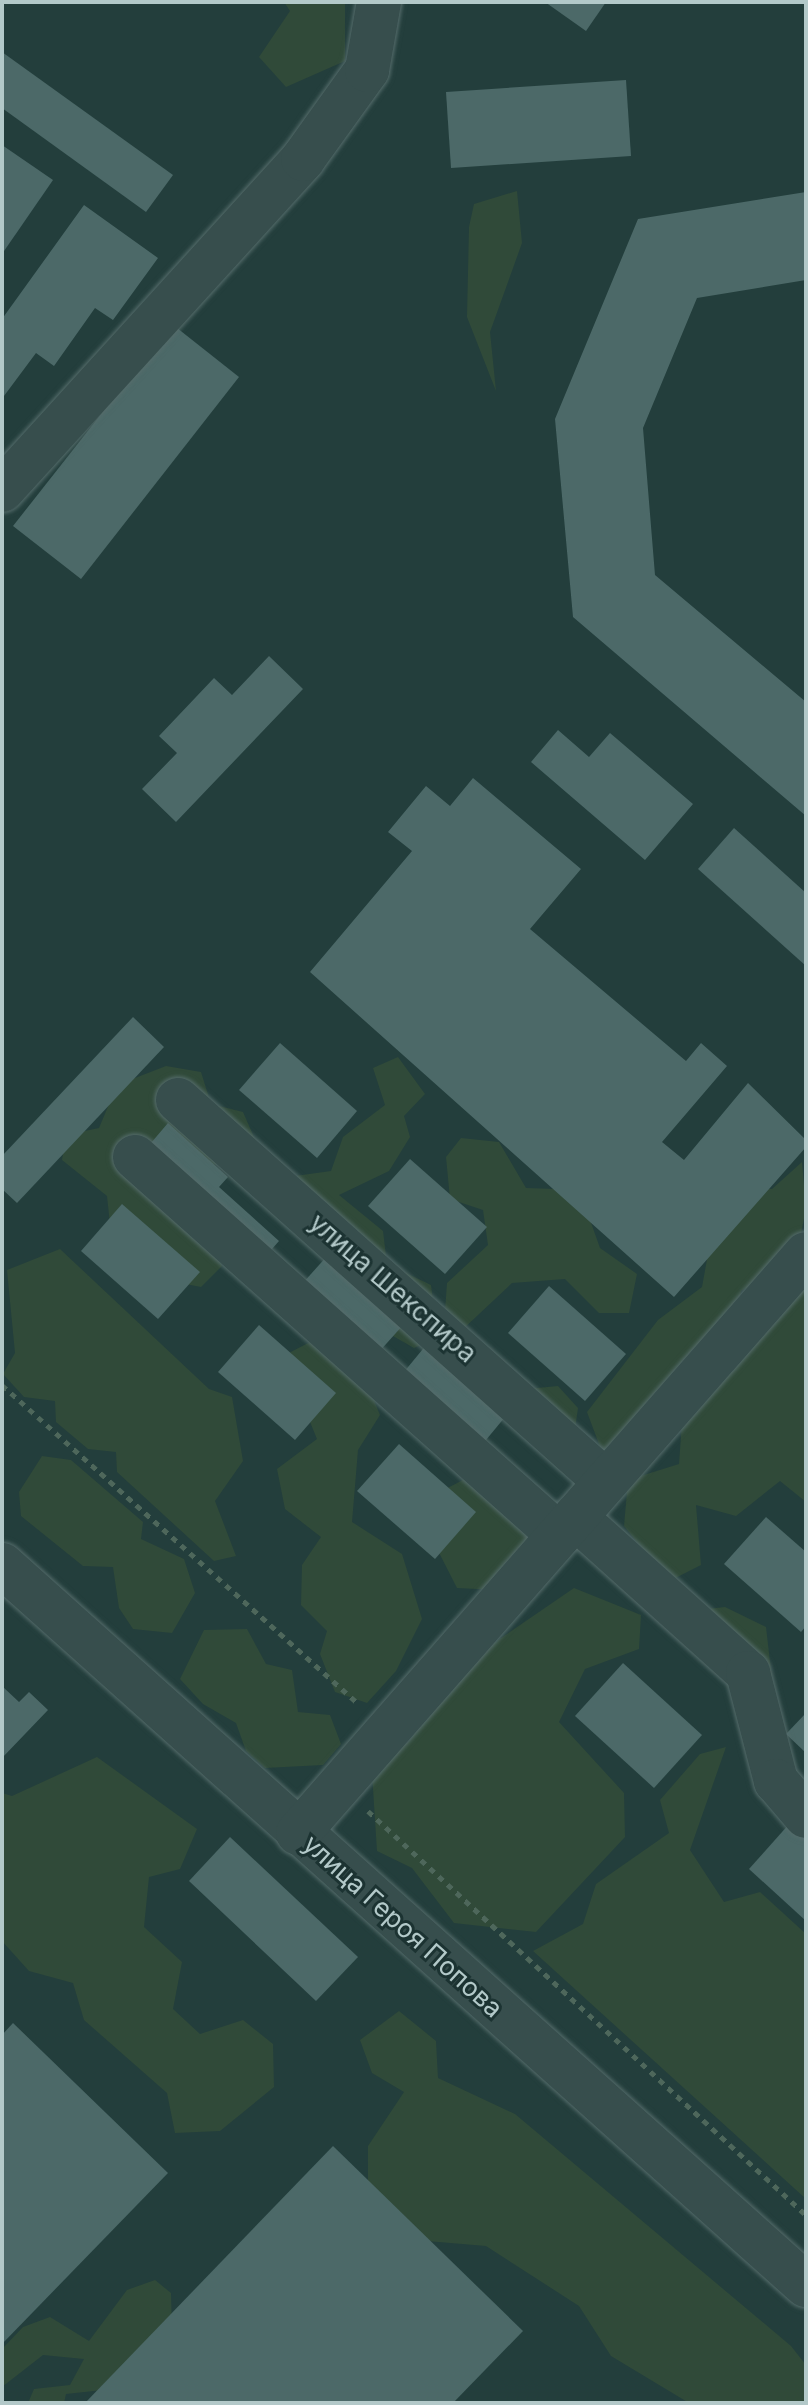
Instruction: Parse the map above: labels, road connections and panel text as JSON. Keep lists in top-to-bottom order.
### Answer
{
  "streets": {
    "street": ["улица Шекспира", "улица Героя Попова"]
  }
}
